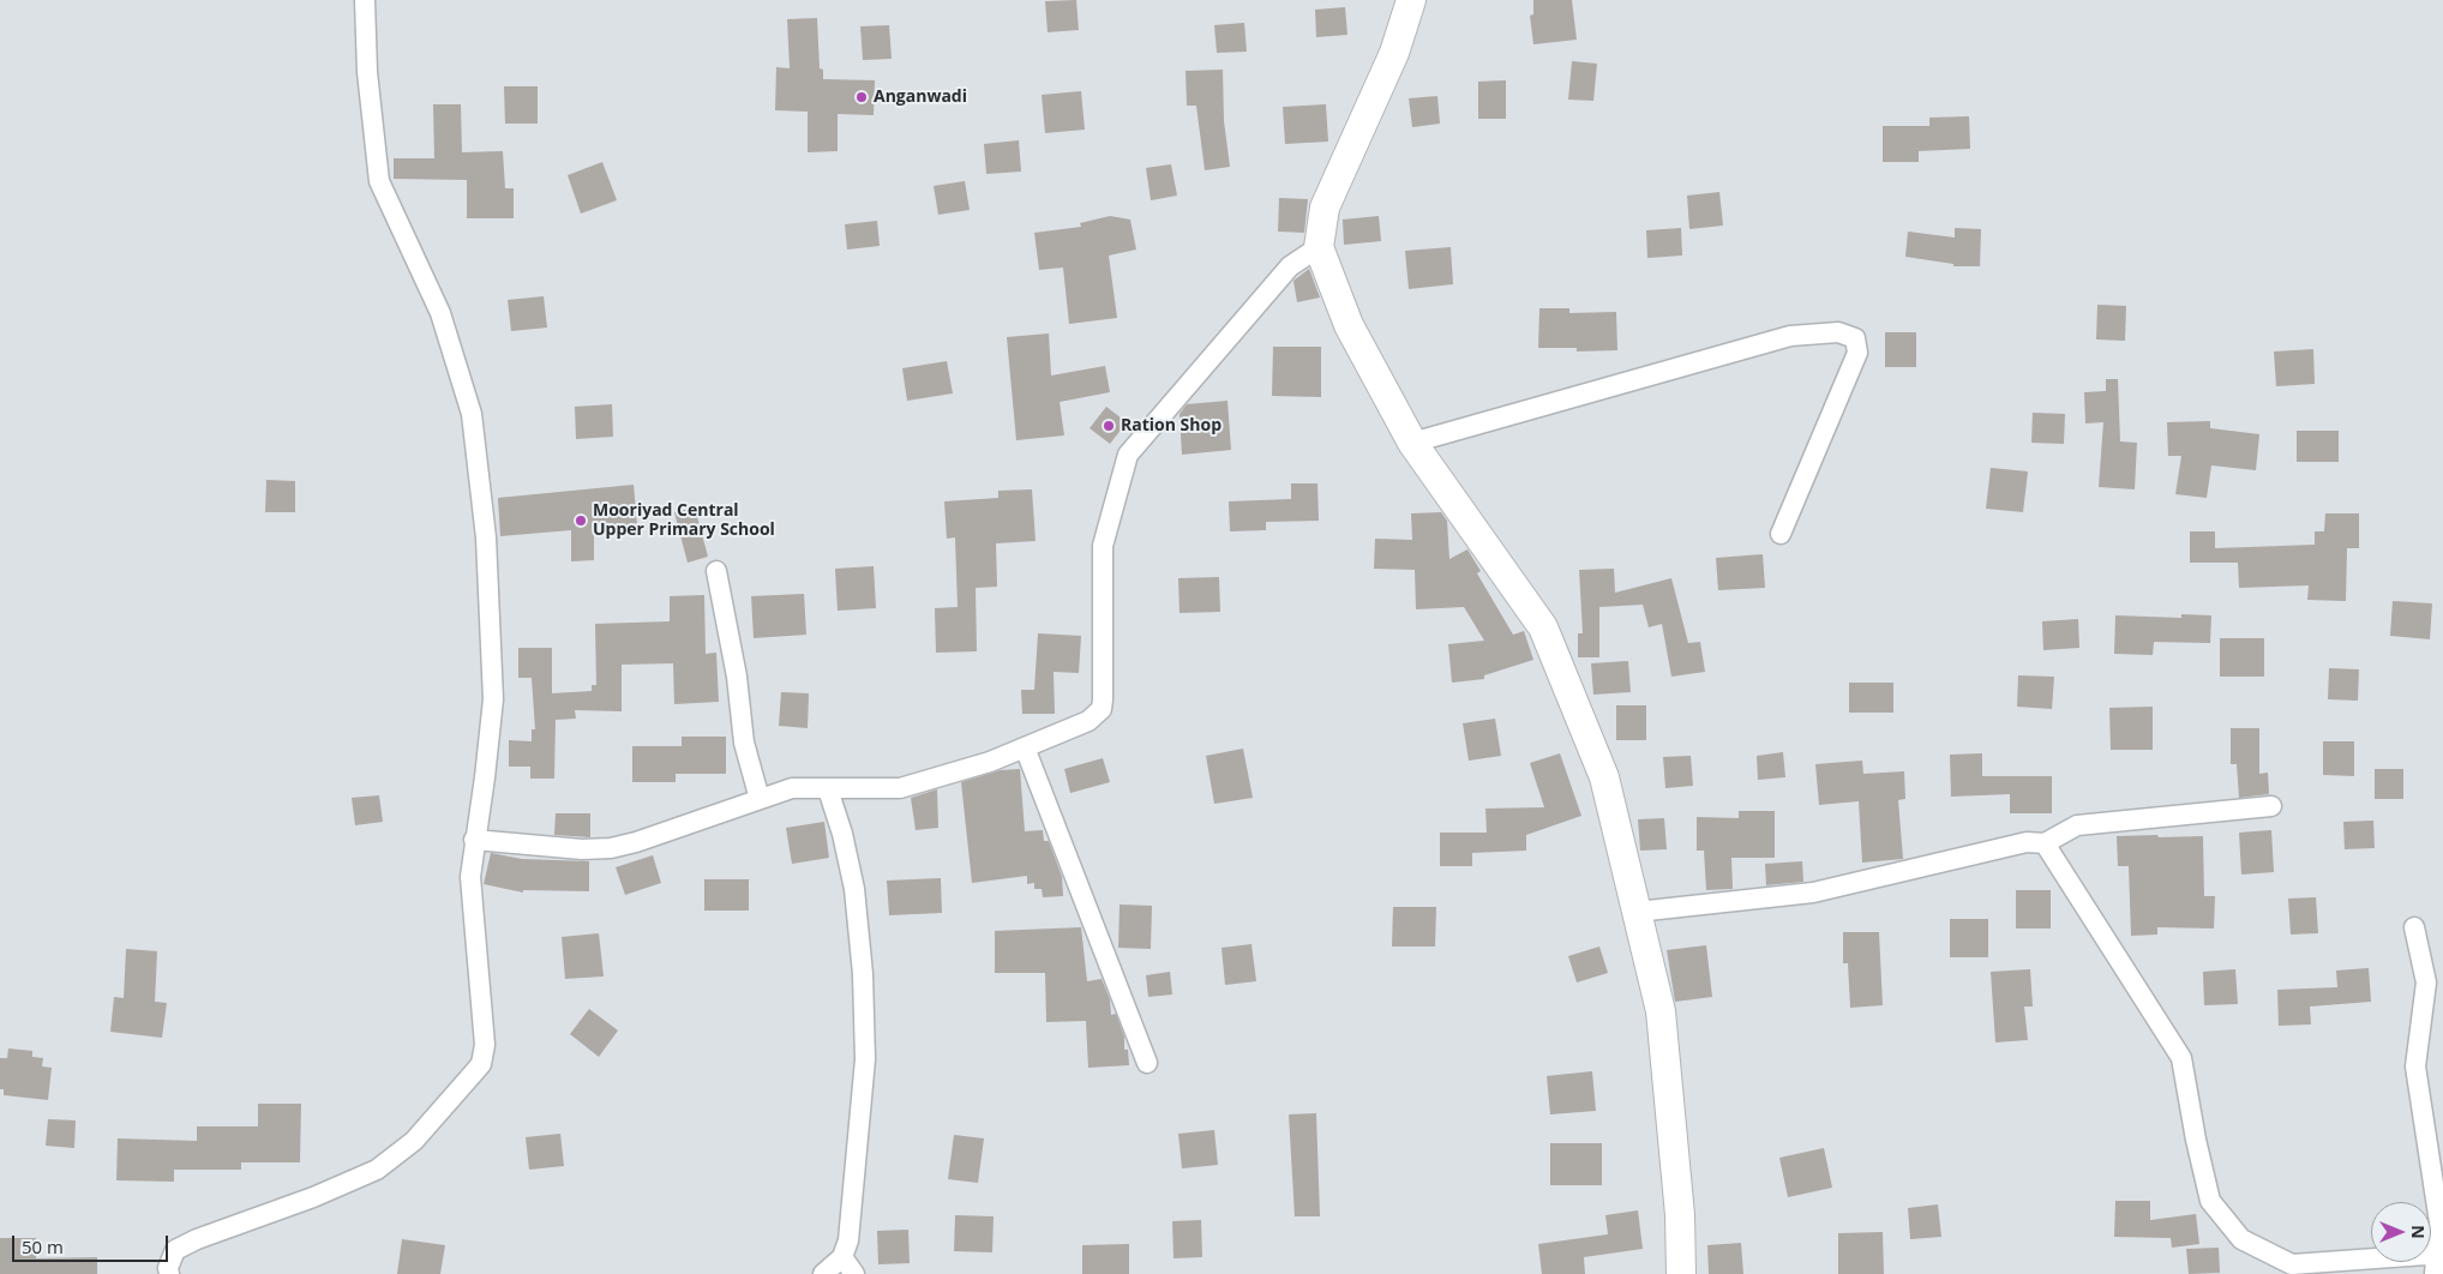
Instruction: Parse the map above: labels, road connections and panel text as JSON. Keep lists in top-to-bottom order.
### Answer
{
  "places": ["Anganwadi", "Ration Shop", "Mooriyad Central Upper Primary School"],
  "scale_bar": "50 m",
  "north": "right"
}
